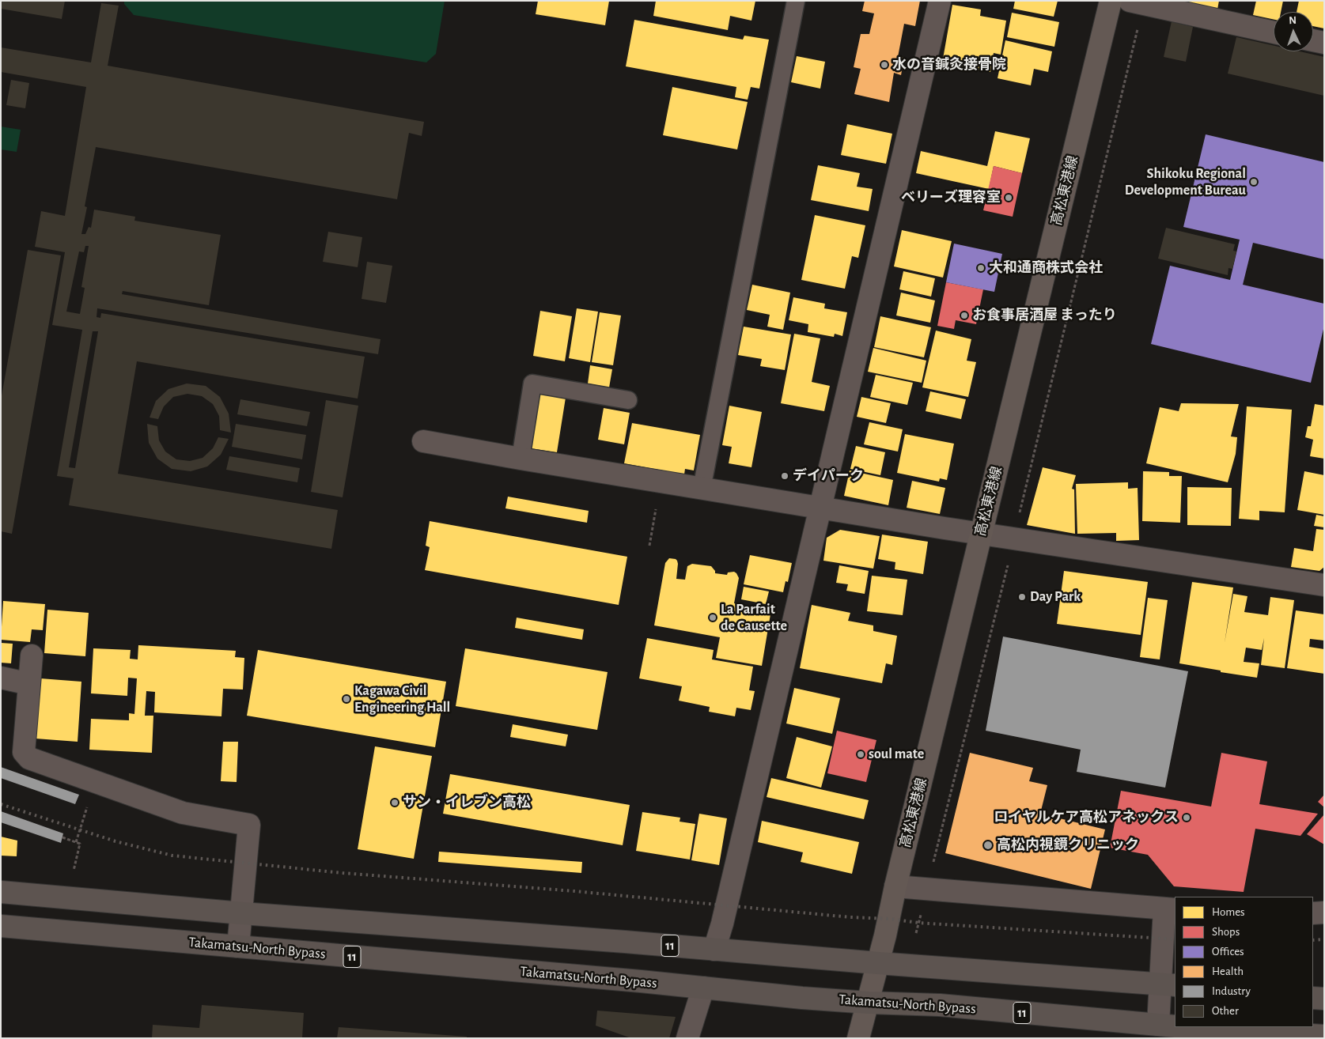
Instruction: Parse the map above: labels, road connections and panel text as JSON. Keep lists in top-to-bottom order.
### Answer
{
  "streets": {
    "highway": ["11", "Takamatsu-North Bypass"],
    "main road": ["高松東港線"]
  },
  "crossings": [
    ["高松東港線", "11"],
    ["高松東港線", "Takamatsu-North Bypass"]
  ],
  "places": [
    "水の音鍼灸接骨院",
    "Shikoku Regional Development Bureau",
    "ベリーズ理容室",
    "大和通商株式会社",
    "お食事居酒屋 まったり",
    "デイパーク",
    "Day Park",
    "La Parfait de Causette",
    "Kagawa Civil Engineering Hall",
    "soul mate",
    "サン・イレブン高松",
    "ロイヤルケア高松アネックス",
    "高松内視鏡クリニック"
  ],
  "legend": [
    "Homes",
    "Shops",
    "Offices",
    "Health",
    "Industry",
    "Other"
  ],
  "north": "top"
}
